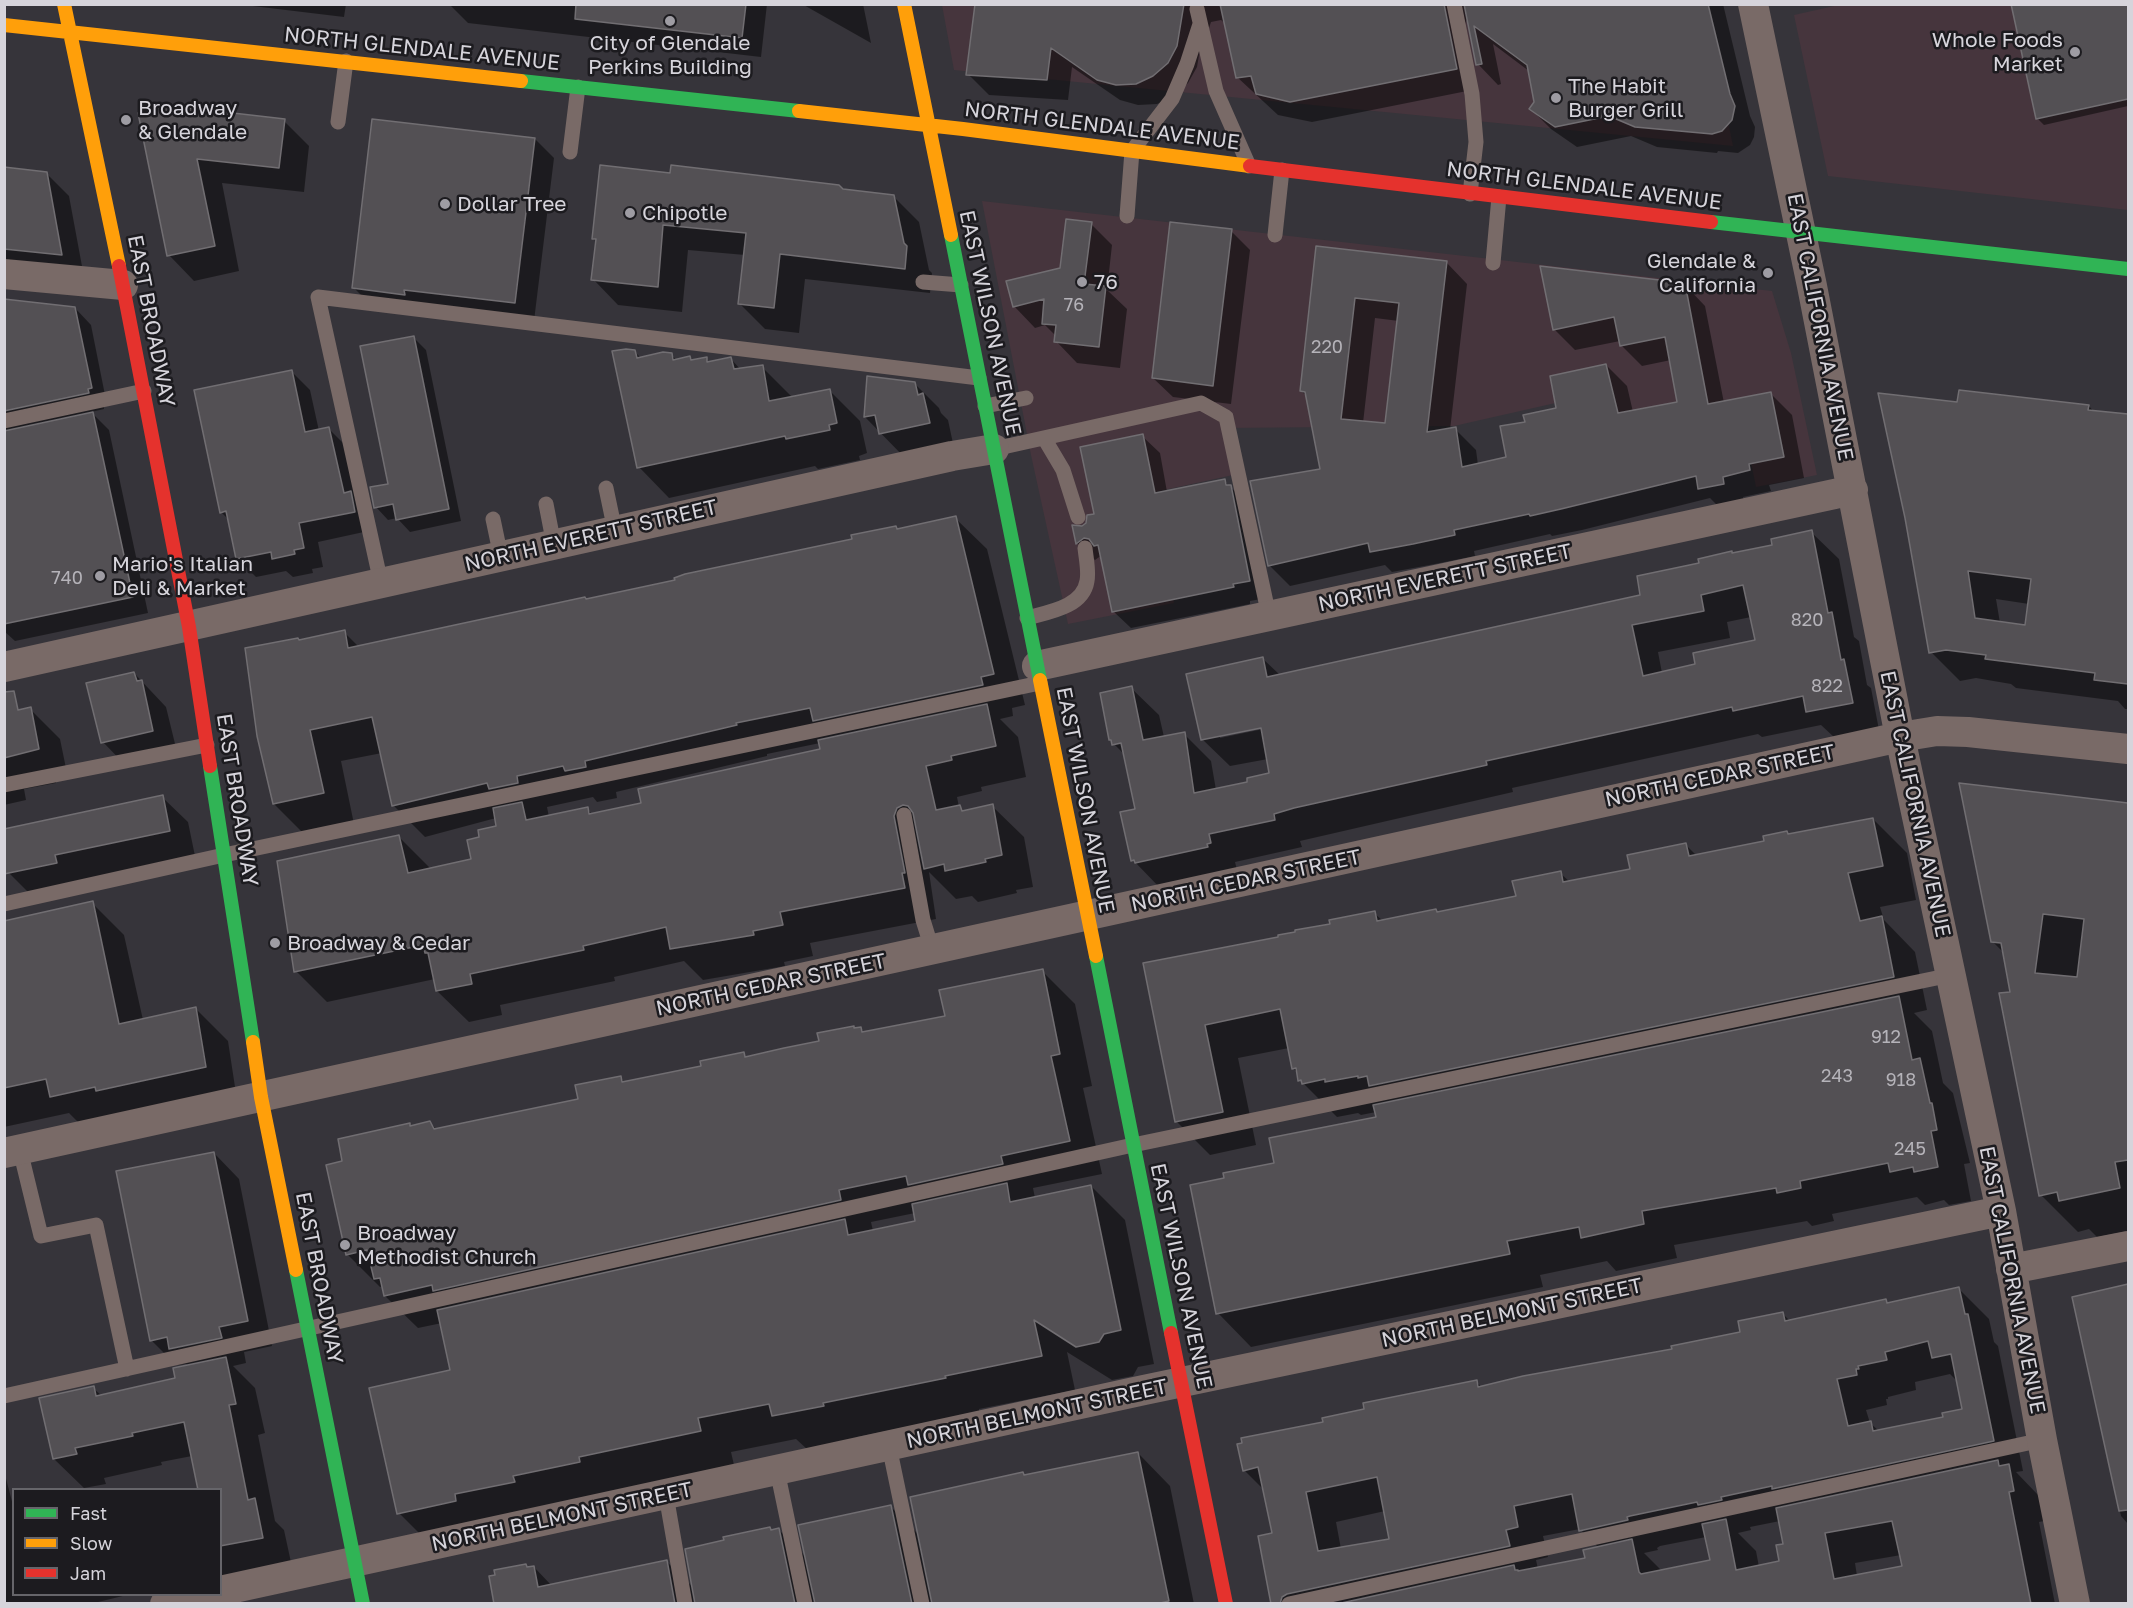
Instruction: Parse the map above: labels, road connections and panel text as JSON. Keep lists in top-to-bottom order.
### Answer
{
  "streets": {
    "main road": ["NORTH GLENDALE AVENUE", "EAST BROADWAY", "EAST WILSON AVENUE"],
    "street": [
      "EAST CALIFORNIA AVENUE",
      "NORTH EVERETT STREET",
      "NORTH CEDAR STREET",
      "NORTH BELMONT STREET"
    ]
  },
  "crossings": [
    ["NORTH GLENDALE AVENUE", "EAST BROADWAY"],
    ["NORTH GLENDALE AVENUE", "EAST WILSON AVENUE"],
    ["NORTH GLENDALE AVENUE", "EAST CALIFORNIA AVENUE"],
    ["EAST BROADWAY", "NORTH EVERETT STREET"],
    ["EAST BROADWAY", "NORTH CEDAR STREET"],
    ["EAST BROADWAY", "NORTH BELMONT STREET"],
    ["EAST WILSON AVENUE", "NORTH EVERETT STREET"],
    ["EAST WILSON AVENUE", "NORTH CEDAR STREET"],
    ["EAST WILSON AVENUE", "NORTH BELMONT STREET"],
    ["EAST CALIFORNIA AVENUE", "NORTH EVERETT STREET"],
    ["EAST CALIFORNIA AVENUE", "NORTH CEDAR STREET"],
    ["EAST CALIFORNIA AVENUE", "NORTH BELMONT STREET"]
  ],
  "places": [
    "City of Glendale Perkins Building",
    "Whole Foods Market",
    "The Habit Burger Grill",
    "Broadway & Glendale",
    "Dollar Tree",
    "Chipotle",
    "Glendale & California",
    "76",
    "Mario's Italian Deli & Market",
    "Broadway & Cedar",
    "Broadway Methodist Church"
  ],
  "house_numbers": [
    "76",
    "220",
    "740",
    "820",
    "822",
    "912",
    "243",
    "918",
    "245"
  ],
  "legend": ["Fast", "Slow", "Jam"]
}
